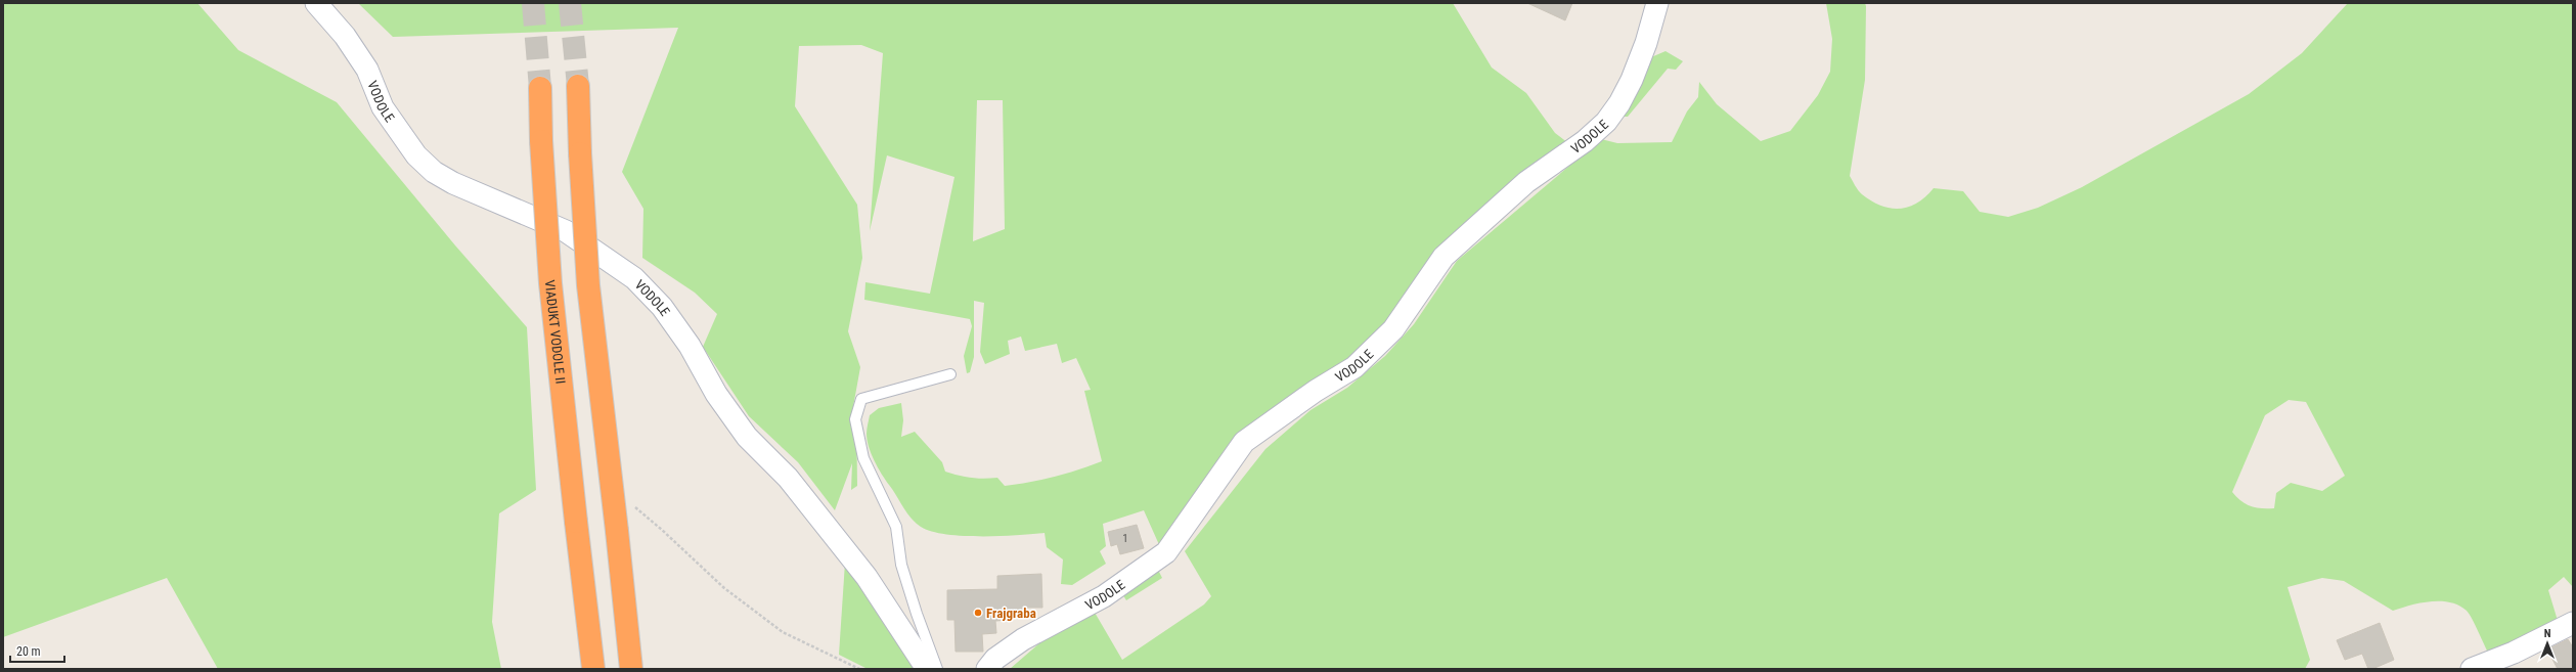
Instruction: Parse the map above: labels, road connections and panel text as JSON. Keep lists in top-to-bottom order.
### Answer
{
  "streets": {
    "highway": ["VIADUKT VODOLE II"],
    "street": ["VODOLE"]
  },
  "places": ["Frajgraba"],
  "house_numbers": ["1"],
  "scale_bar": "20 m",
  "north": "top"
}
